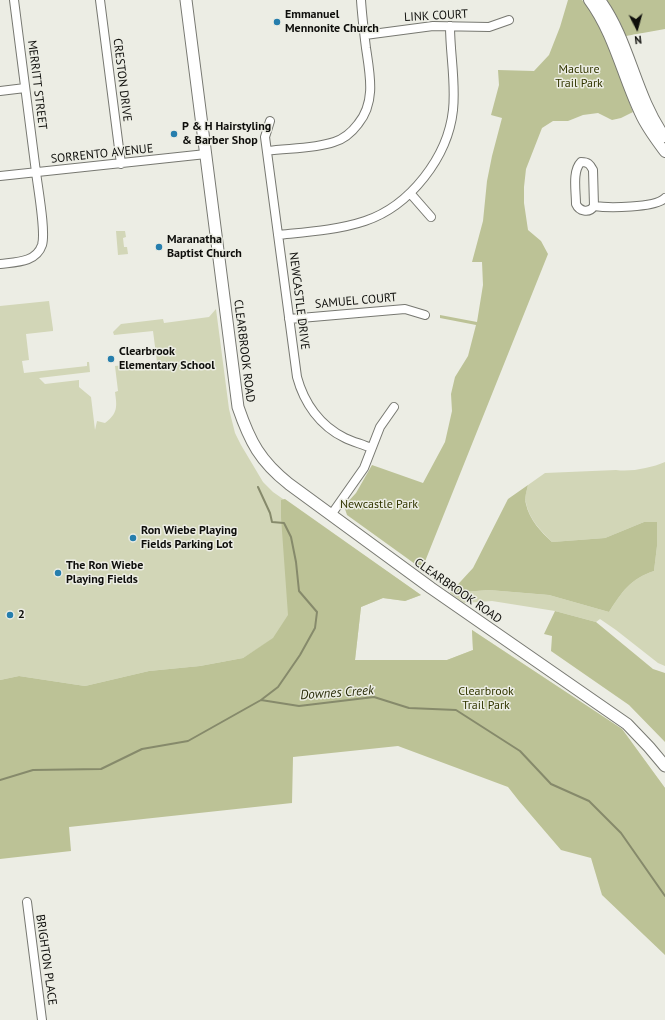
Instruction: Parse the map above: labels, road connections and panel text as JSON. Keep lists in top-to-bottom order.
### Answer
{
  "streets": {
    "main road": ["CLEARBROOK ROAD"],
    "street": [
      "LINK COURT",
      "CRESTON DRIVE",
      "MERRITT STREET",
      "SORRENTO AVENUE",
      "NEWCASTLE DRIVE",
      "SAMUEL COURT",
      "BRIGHTON PLACE"
    ]
  },
  "crossings": [
    ["CRESTON DRIVE", "SORRENTO AVENUE"],
    ["MERRITT STREET", "SORRENTO AVENUE"],
    ["SORRENTO AVENUE", "CLEARBROOK ROAD"],
    ["NEWCASTLE DRIVE", "SAMUEL COURT"]
  ],
  "water": ["Downes Creek"],
  "parks": ["Maclure Trail Park", "Newcastle Park", "Clearbrook Trail Park"],
  "places": [
    "Emmanuel Mennonite Church",
    "P & H Hairstyling & Barber Shop",
    "Maranatha Baptist Church",
    "Clearbrook Elementary School",
    "Ron Wiebe Playing Fields Parking Lot",
    "The Ron Wiebe Playing Fields",
    "2"
  ],
  "north": "bottom"
}
